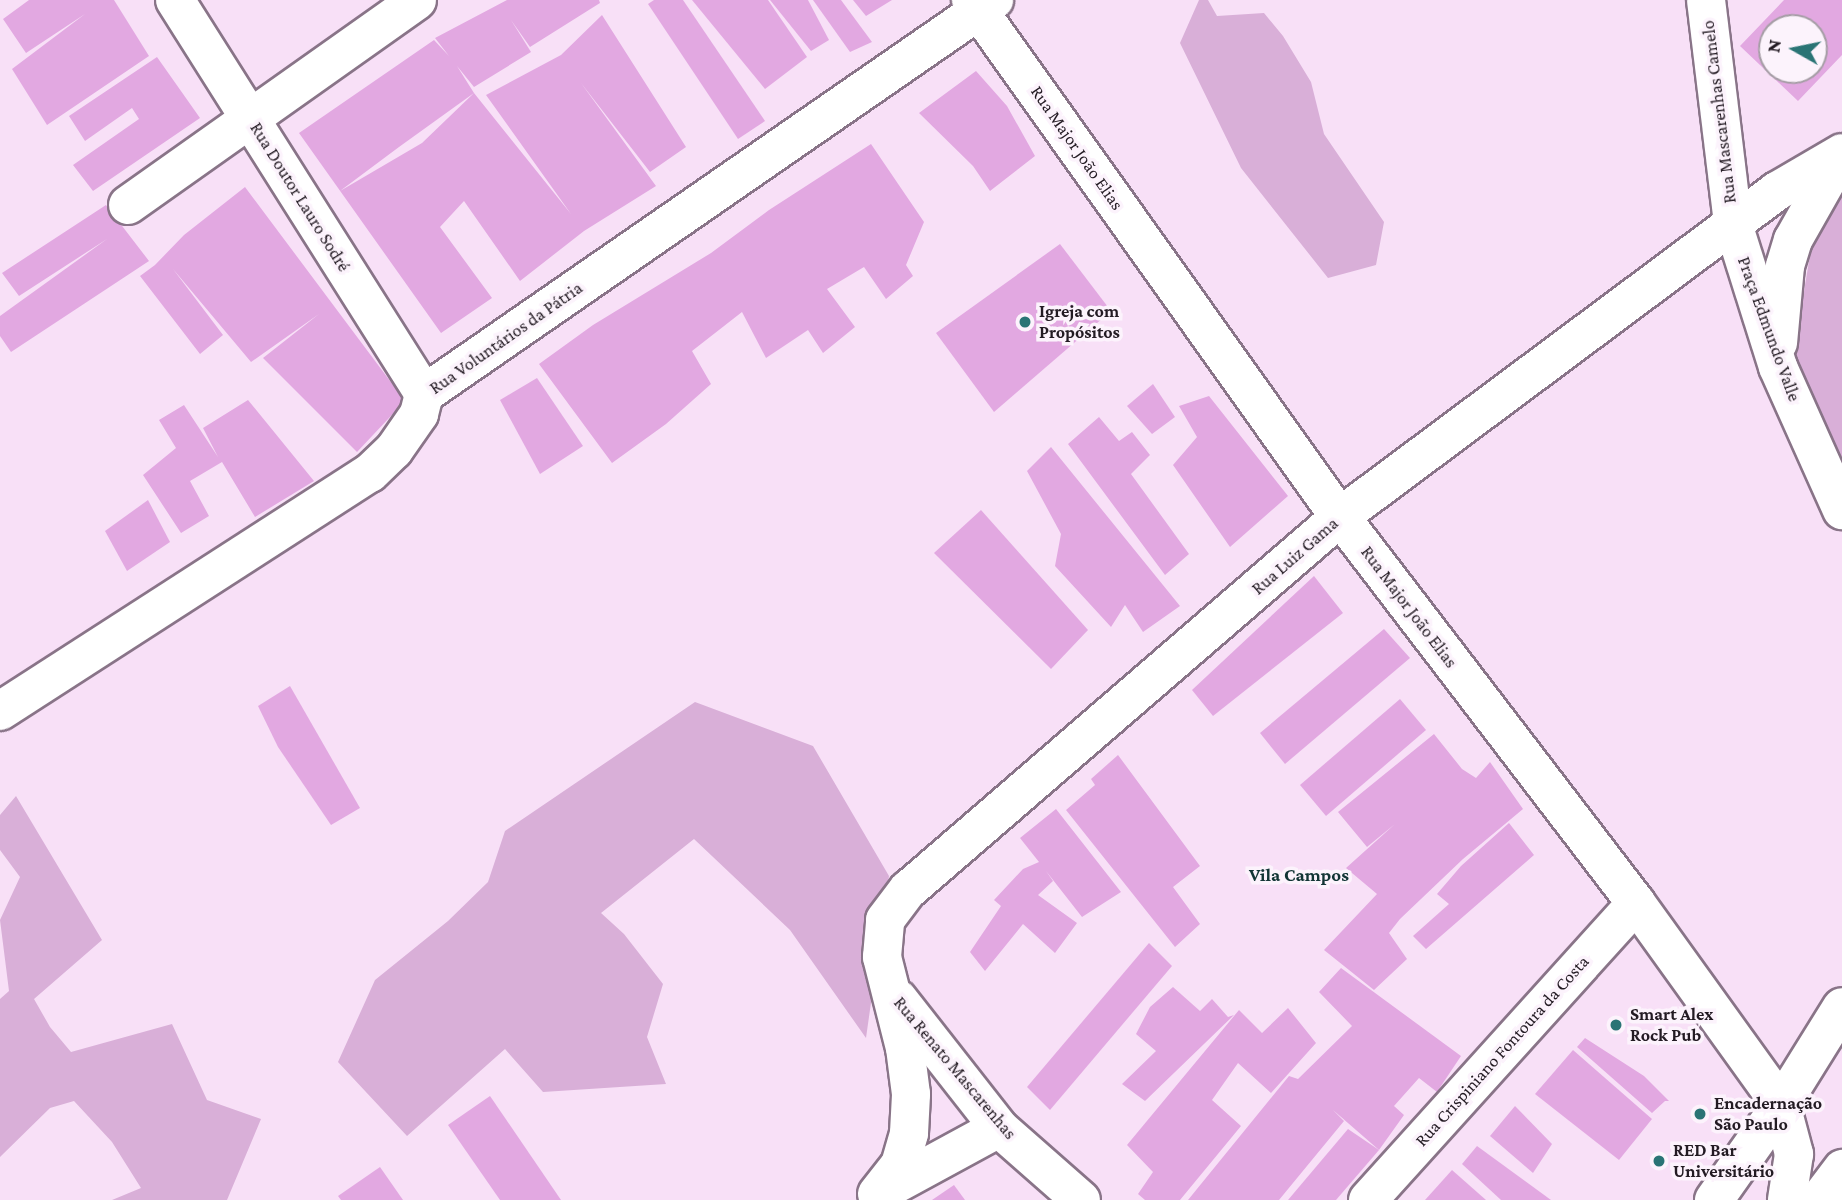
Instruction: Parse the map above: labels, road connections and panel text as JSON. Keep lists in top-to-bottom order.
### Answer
{
  "streets": {
    "street": [
      "Rua Mascarenhas Camelo",
      "Rua Major João Elias",
      "Rua Doutor Lauro Sodré",
      "Praça Edmundo Valle",
      "Rua Voluntários da Pátria",
      "Rua Luiz Gama",
      "Rua Crispiniano Fontoura da Costa",
      "Rua Renato Mascarenhas"
    ]
  },
  "crossings": [
    ["Rua Mascarenhas Camelo", "Praça Edmundo Valle"],
    ["Rua Mascarenhas Camelo", "Rua Luiz Gama"],
    ["Rua Major João Elias", "Rua Voluntários da Pátria"],
    ["Rua Major João Elias", "Rua Luiz Gama"],
    ["Rua Major João Elias", "Rua Crispiniano Fontoura da Costa"],
    ["Rua Doutor Lauro Sodré", "Rua Voluntários da Pátria"],
    ["Praça Edmundo Valle", "Rua Luiz Gama"],
    ["Rua Luiz Gama", "Rua Renato Mascarenhas"]
  ],
  "districts": ["Vila Campos"],
  "places": [
    "Igreja com Propósitos",
    "Smart Alex Rock Pub",
    "Encadernação São Paulo",
    "RED Bar Universitário"
  ],
  "north": "left"
}
